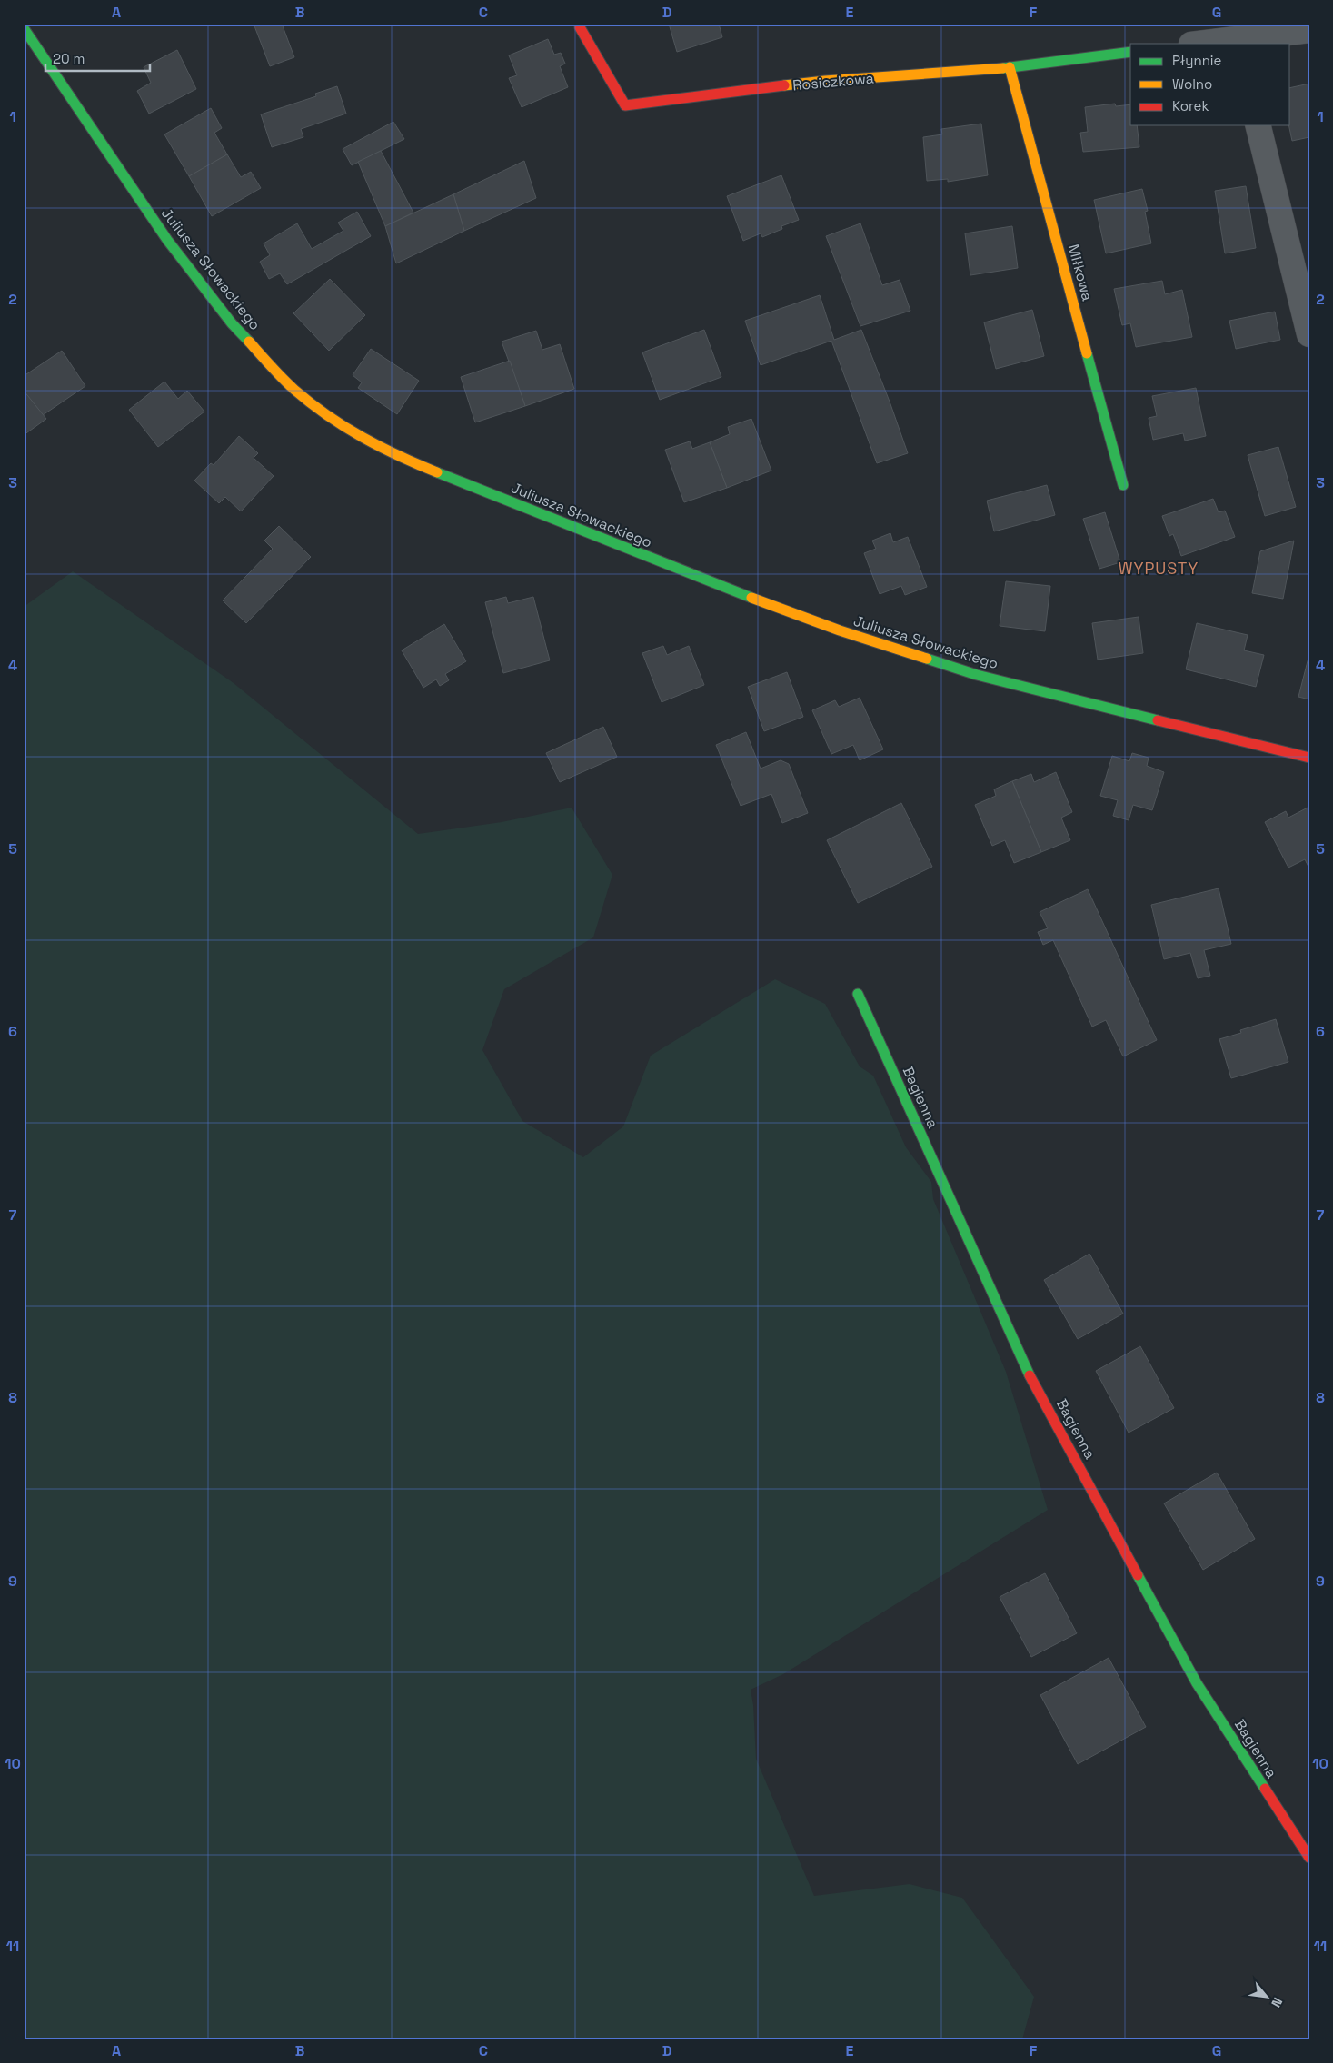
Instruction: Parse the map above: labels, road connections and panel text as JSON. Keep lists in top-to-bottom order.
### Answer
{
  "streets": {
    "street": [
      "Rosiczkowa",
      "Juliusza Słowackiego",
      "Miłkowa",
      "Bagienna"
    ]
  },
  "crossings": [
    ["Rosiczkowa", "Miłkowa"]
  ],
  "districts": ["WYPUSTY"],
  "legend": ["Płynnie", "Wolno", "Korek"],
  "scale_bar": "20 m",
  "north": "bottom right",
  "grid": {
    "columns": [
      "A",
      "B",
      "C",
      "D",
      "E",
      "F",
      "G"
    ],
    "rows": [
      "1",
      "2",
      "3",
      "4",
      "5",
      "6",
      "7",
      "8",
      "9",
      "10",
      "11"
    ]
  }
}
